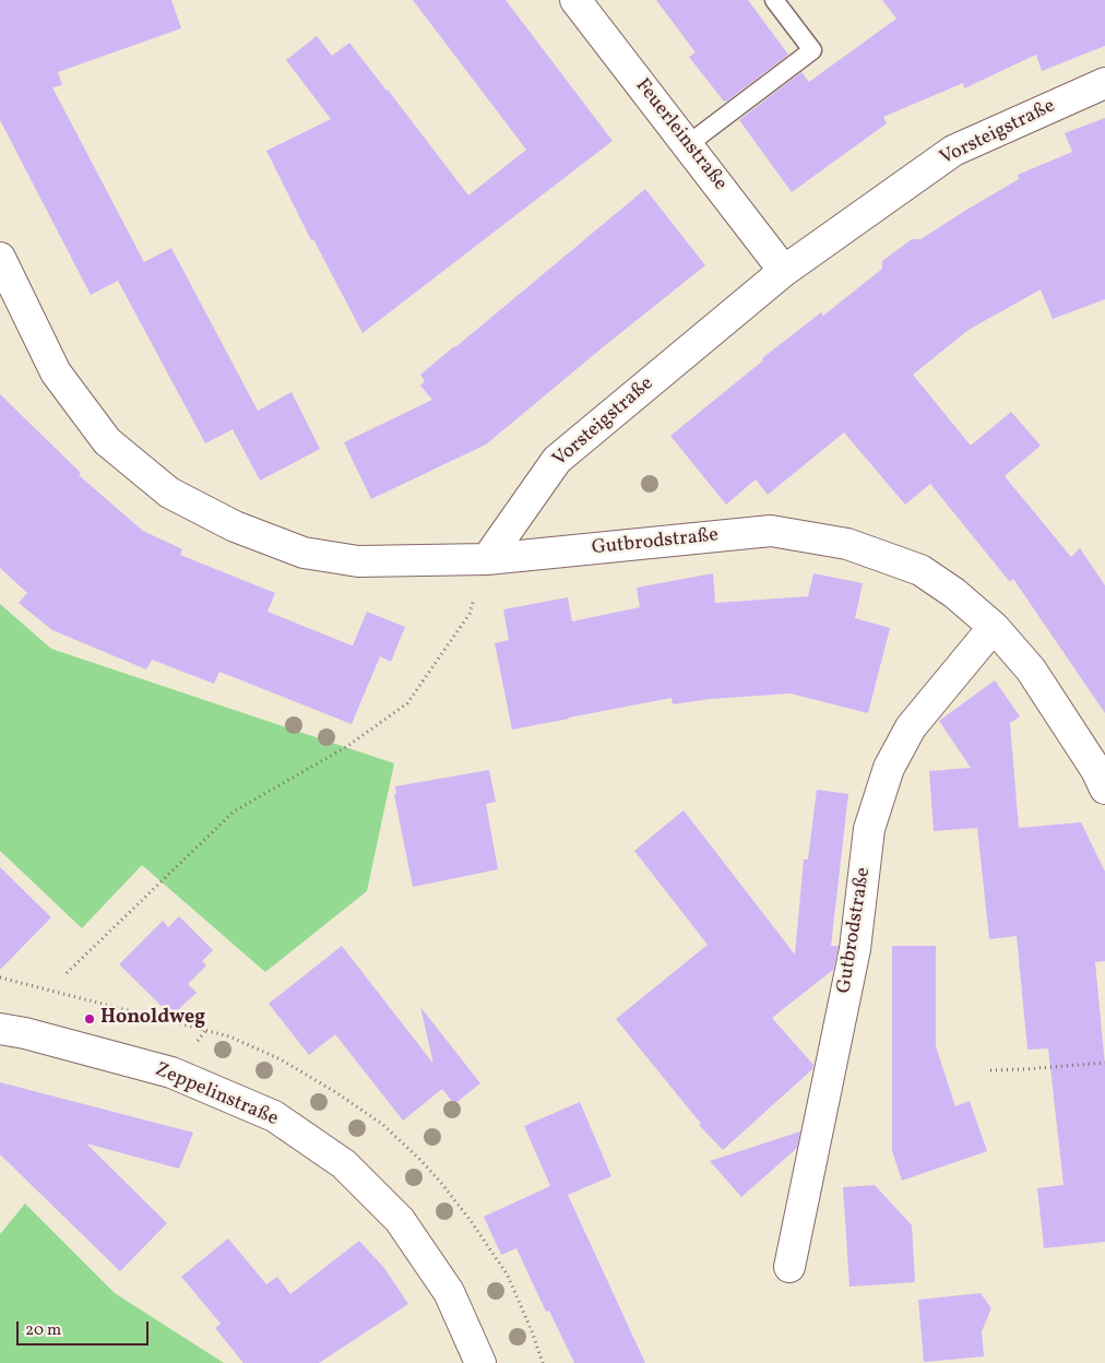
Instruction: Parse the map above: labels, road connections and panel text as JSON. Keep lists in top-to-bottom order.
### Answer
{
  "streets": {
    "street": [
      "Vorsteigstraße",
      "Feuerleinstraße",
      "Gutbrodstraße",
      "Zeppelinstraße"
    ]
  },
  "crossings": [
    ["Vorsteigstraße", "Feuerleinstraße"],
    ["Vorsteigstraße", "Gutbrodstraße"]
  ],
  "places": ["Honoldweg"],
  "scale_bar": "20 m"
}
